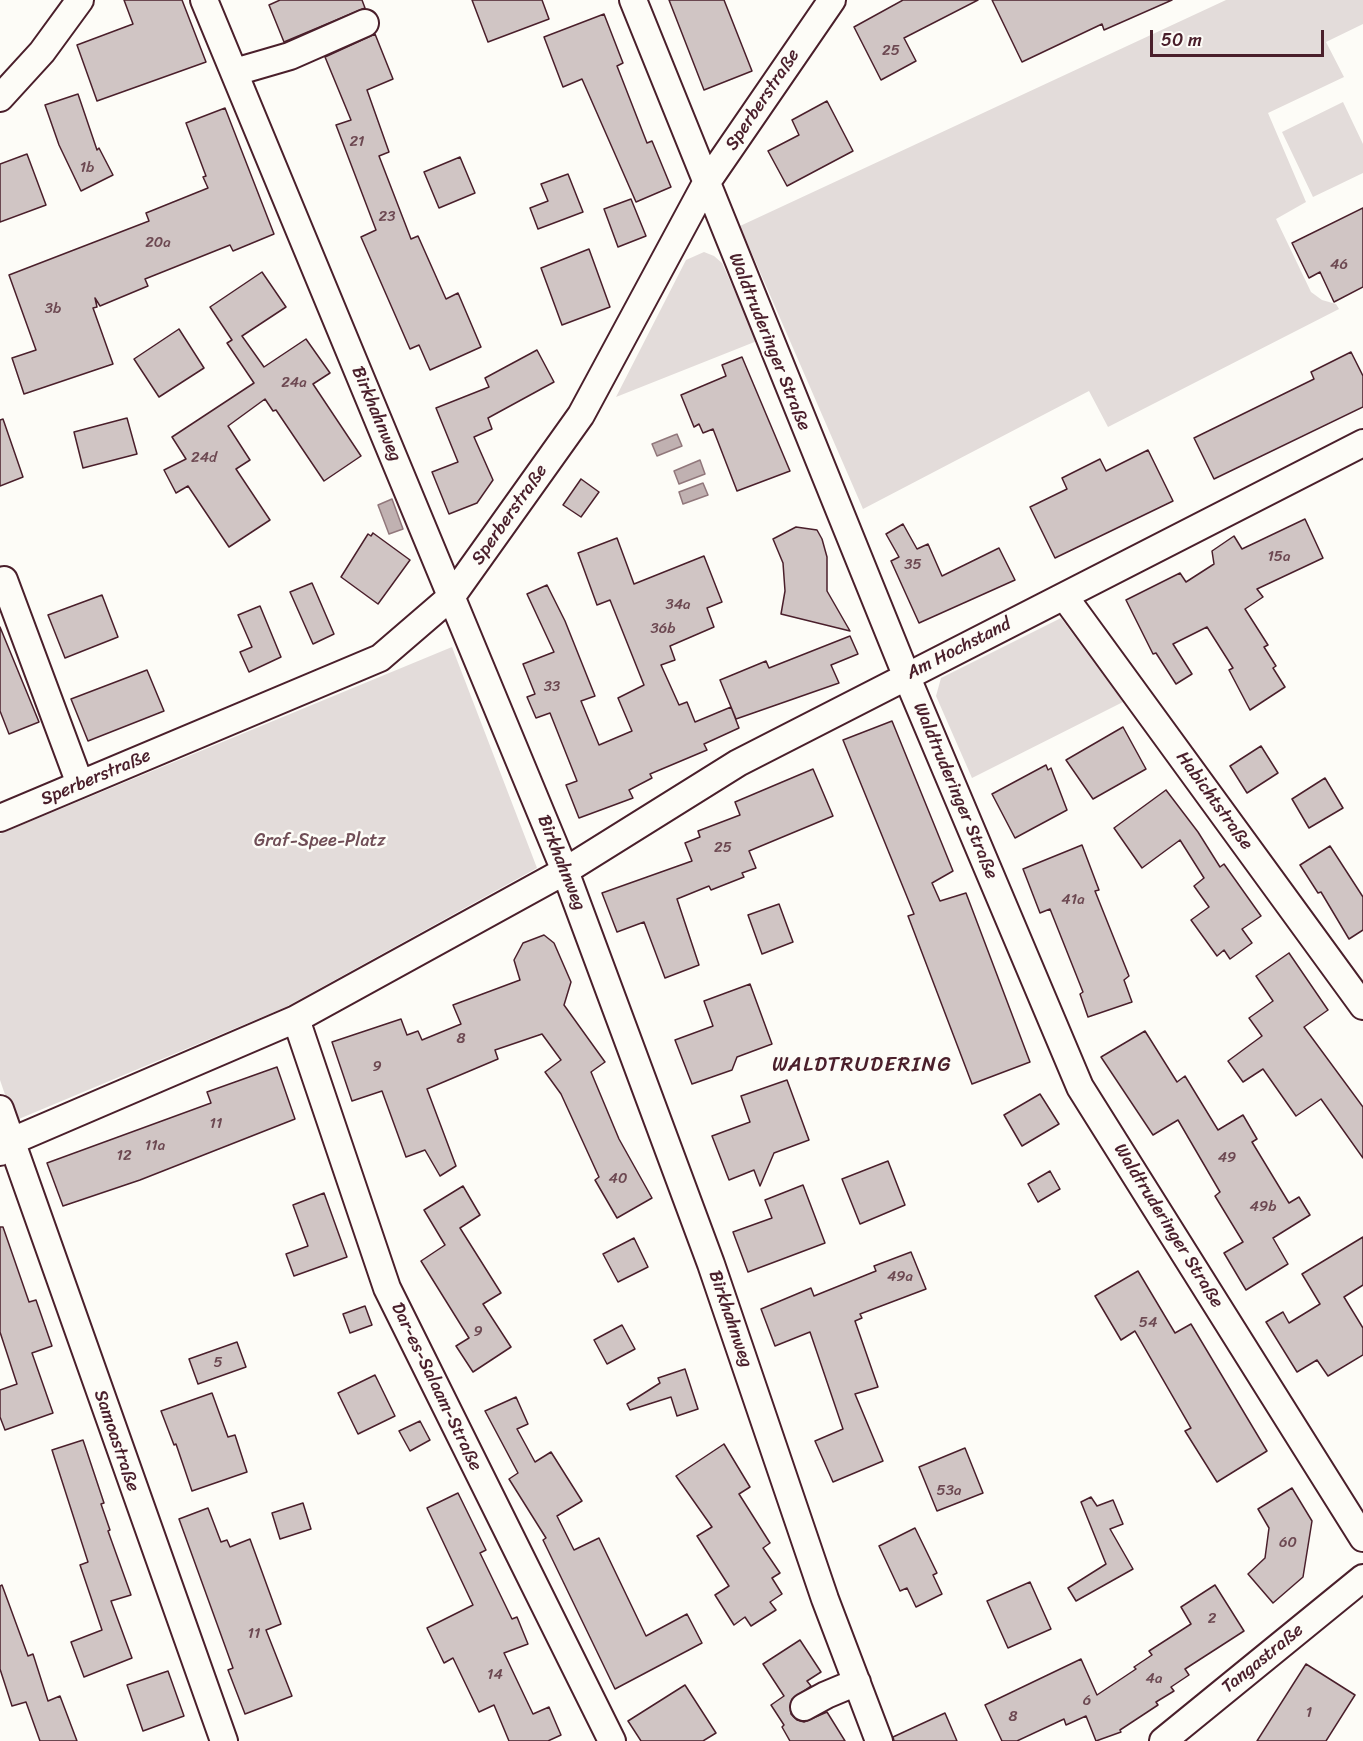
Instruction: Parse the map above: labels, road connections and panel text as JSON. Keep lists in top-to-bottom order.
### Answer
{
  "streets": {
    "street": [
      "Sperberstraße",
      "Waldtruderinger Straße",
      "Birkhahnweg",
      "Am Hochstand",
      "Habichtstraße",
      "Dar-es-Salaam-Straße",
      "Samoastraße",
      "Tangastraße"
    ]
  },
  "crossings": [
    ["Sperberstraße", "Waldtruderinger Straße"],
    ["Sperberstraße", "Birkhahnweg"],
    ["Waldtruderinger Straße", "Am Hochstand"],
    ["Birkhahnweg", "Am Hochstand"],
    ["Am Hochstand", "Habichtstraße"]
  ],
  "districts": ["WALDTRUDERING"],
  "parks": ["Graf-Spee-Platz"],
  "house_numbers": [
    "25",
    "21",
    "1b",
    "23",
    "20a",
    "46",
    "3b",
    "24a",
    "24d",
    "15a",
    "35",
    "34a",
    "36b",
    "33",
    "25",
    "41a",
    "8",
    "9",
    "11",
    "11a",
    "12",
    "49",
    "40",
    "49b",
    "49a",
    "54",
    "9",
    "5",
    "53a",
    "60",
    "2",
    "11",
    "14",
    "4a",
    "6",
    "1",
    "8"
  ],
  "scale_bar": "50 m"
}
